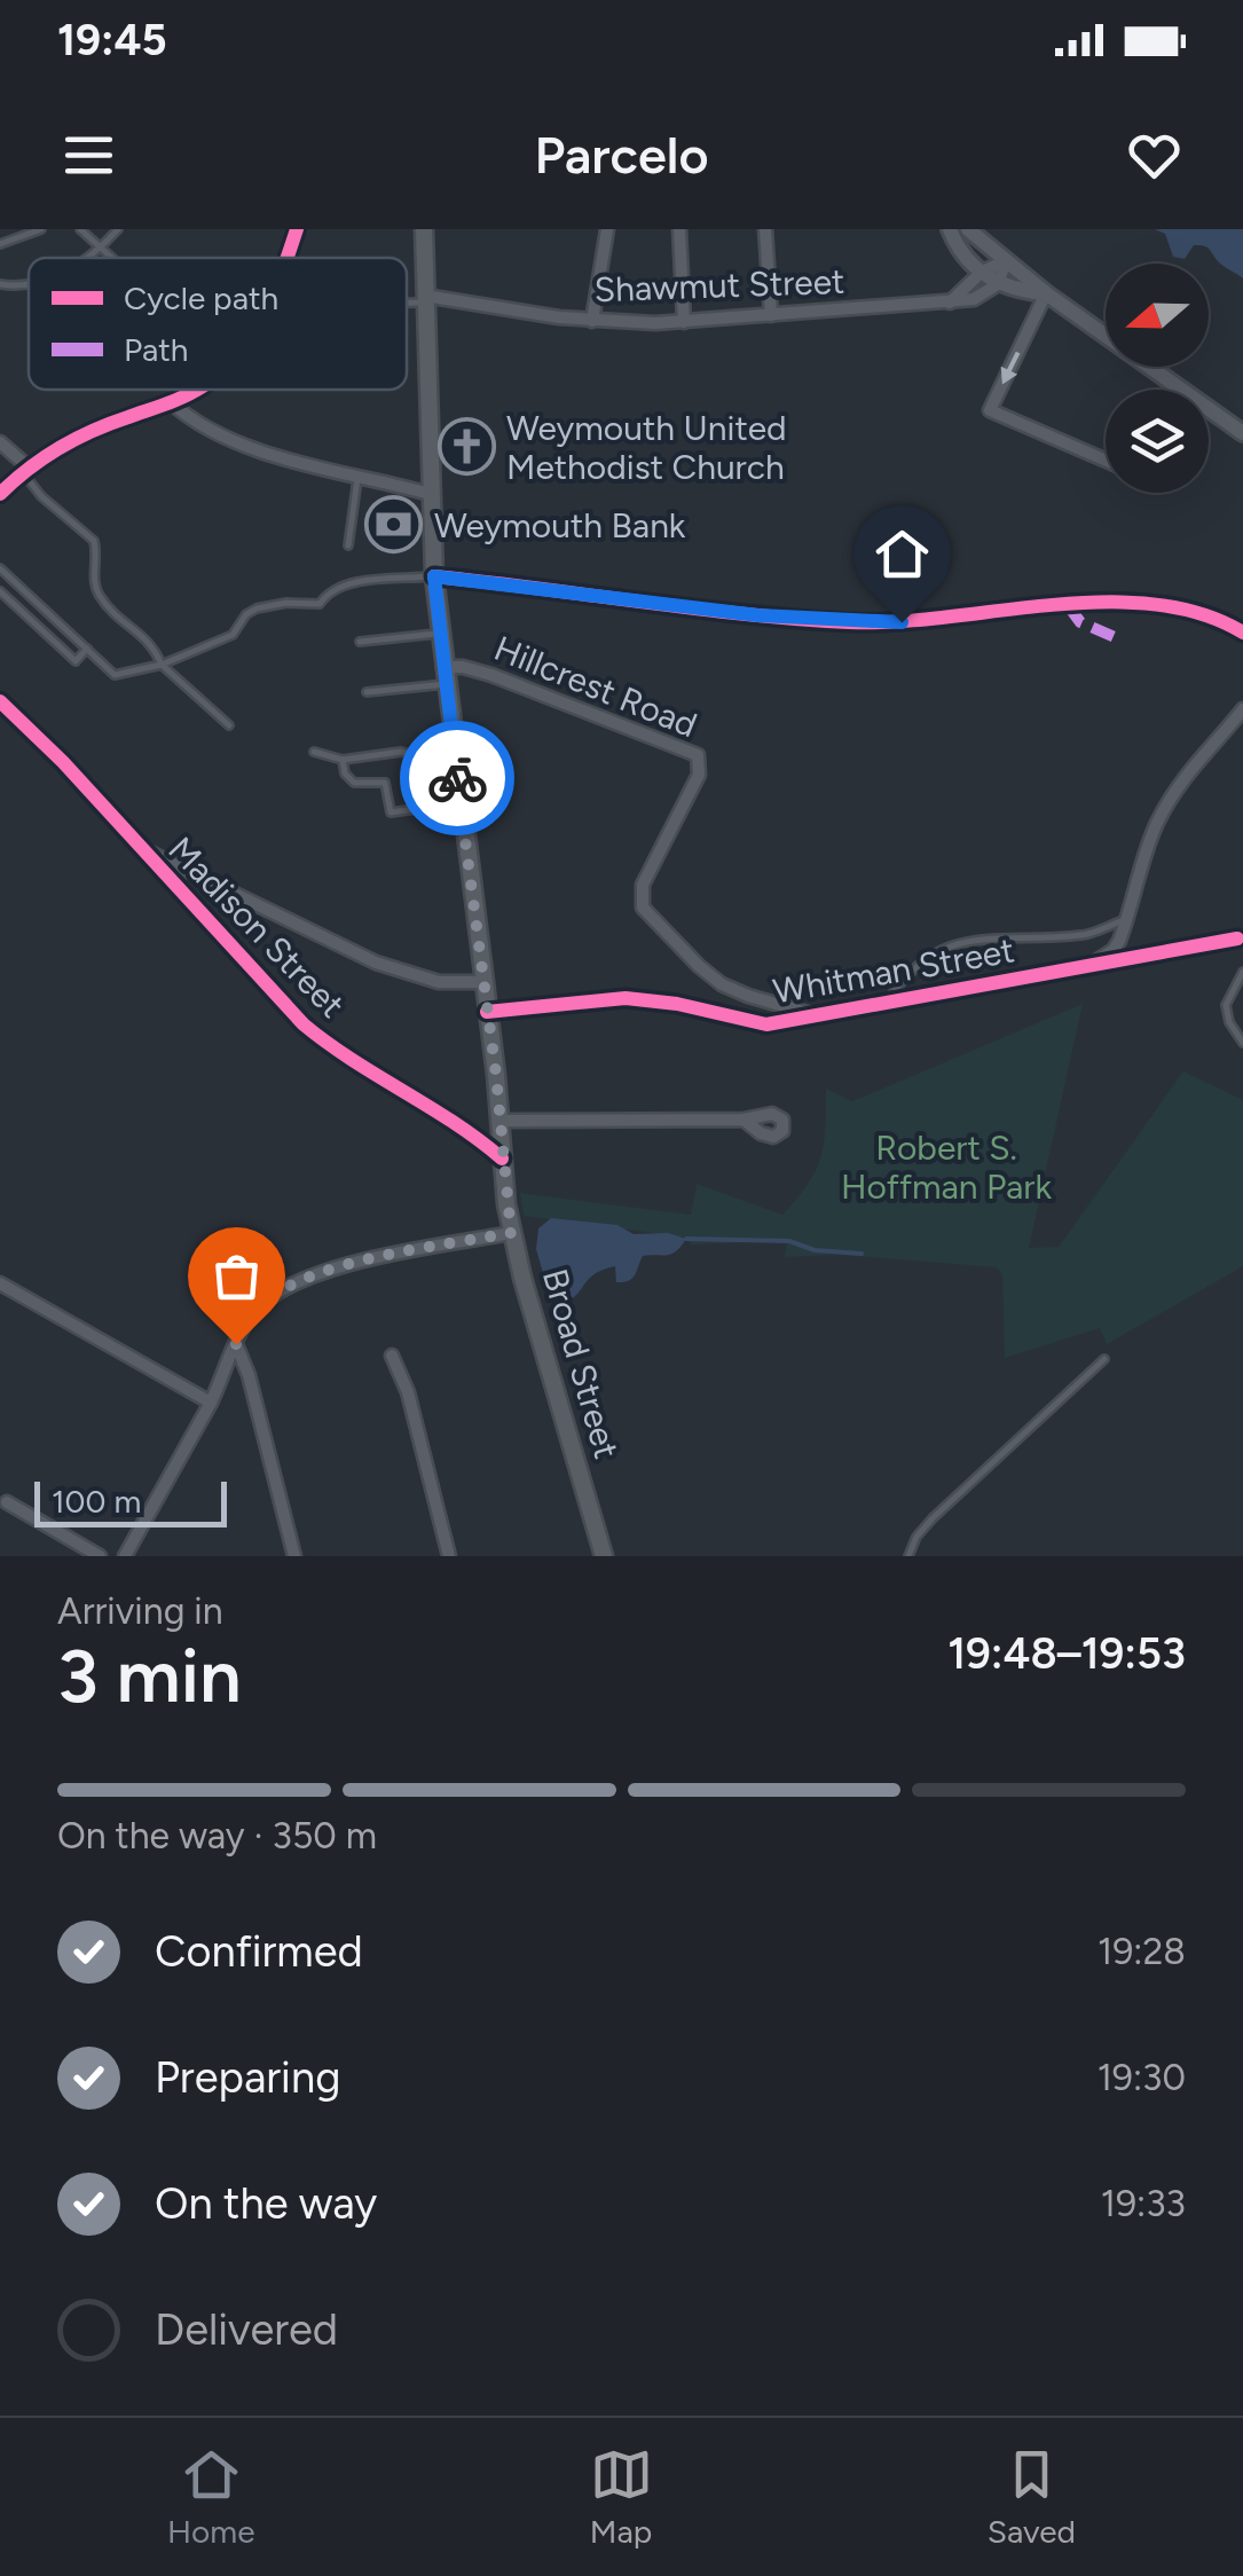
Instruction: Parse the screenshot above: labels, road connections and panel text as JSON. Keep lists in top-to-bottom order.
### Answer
{
  "streets": {
    "main road": ["Broad Street"],
    "street": [
      "Shawmut Street",
      "Hillcrest Road",
      "Madison Street",
      "Whitman Street"
    ]
  },
  "crossings": [
    ["Shawmut Street", "Broad Street"],
    ["Hillcrest Road", "Whitman Street"],
    ["Hillcrest Road", "Broad Street"],
    ["Madison Street", "Broad Street"],
    ["Whitman Street", "Broad Street"]
  ],
  "parks": ["Robert S. Hoffman Park"],
  "places": {
    "church": ["Weymouth United Methodist Church"],
    "bank": ["Weymouth Bank"]
  },
  "legend": ["Cycle path", "Path"],
  "scale_bar": "100 m",
  "north": "left",
  "page": {
    "status": "19:45",
    "header": "Parcelo",
    "scale": "100 m",
    "heading": ["3 min", "Arriving in", "19:48–19:53"],
    "bar": "On the way · 350 m",
    "list": [
      ["Confirmed", "19:28"],
      ["Preparing", "19:30"],
      ["On the way", "19:33"],
      "Delivered"
    ],
    "tabs": ["Home", "Map", "Saved"]
  }
}
